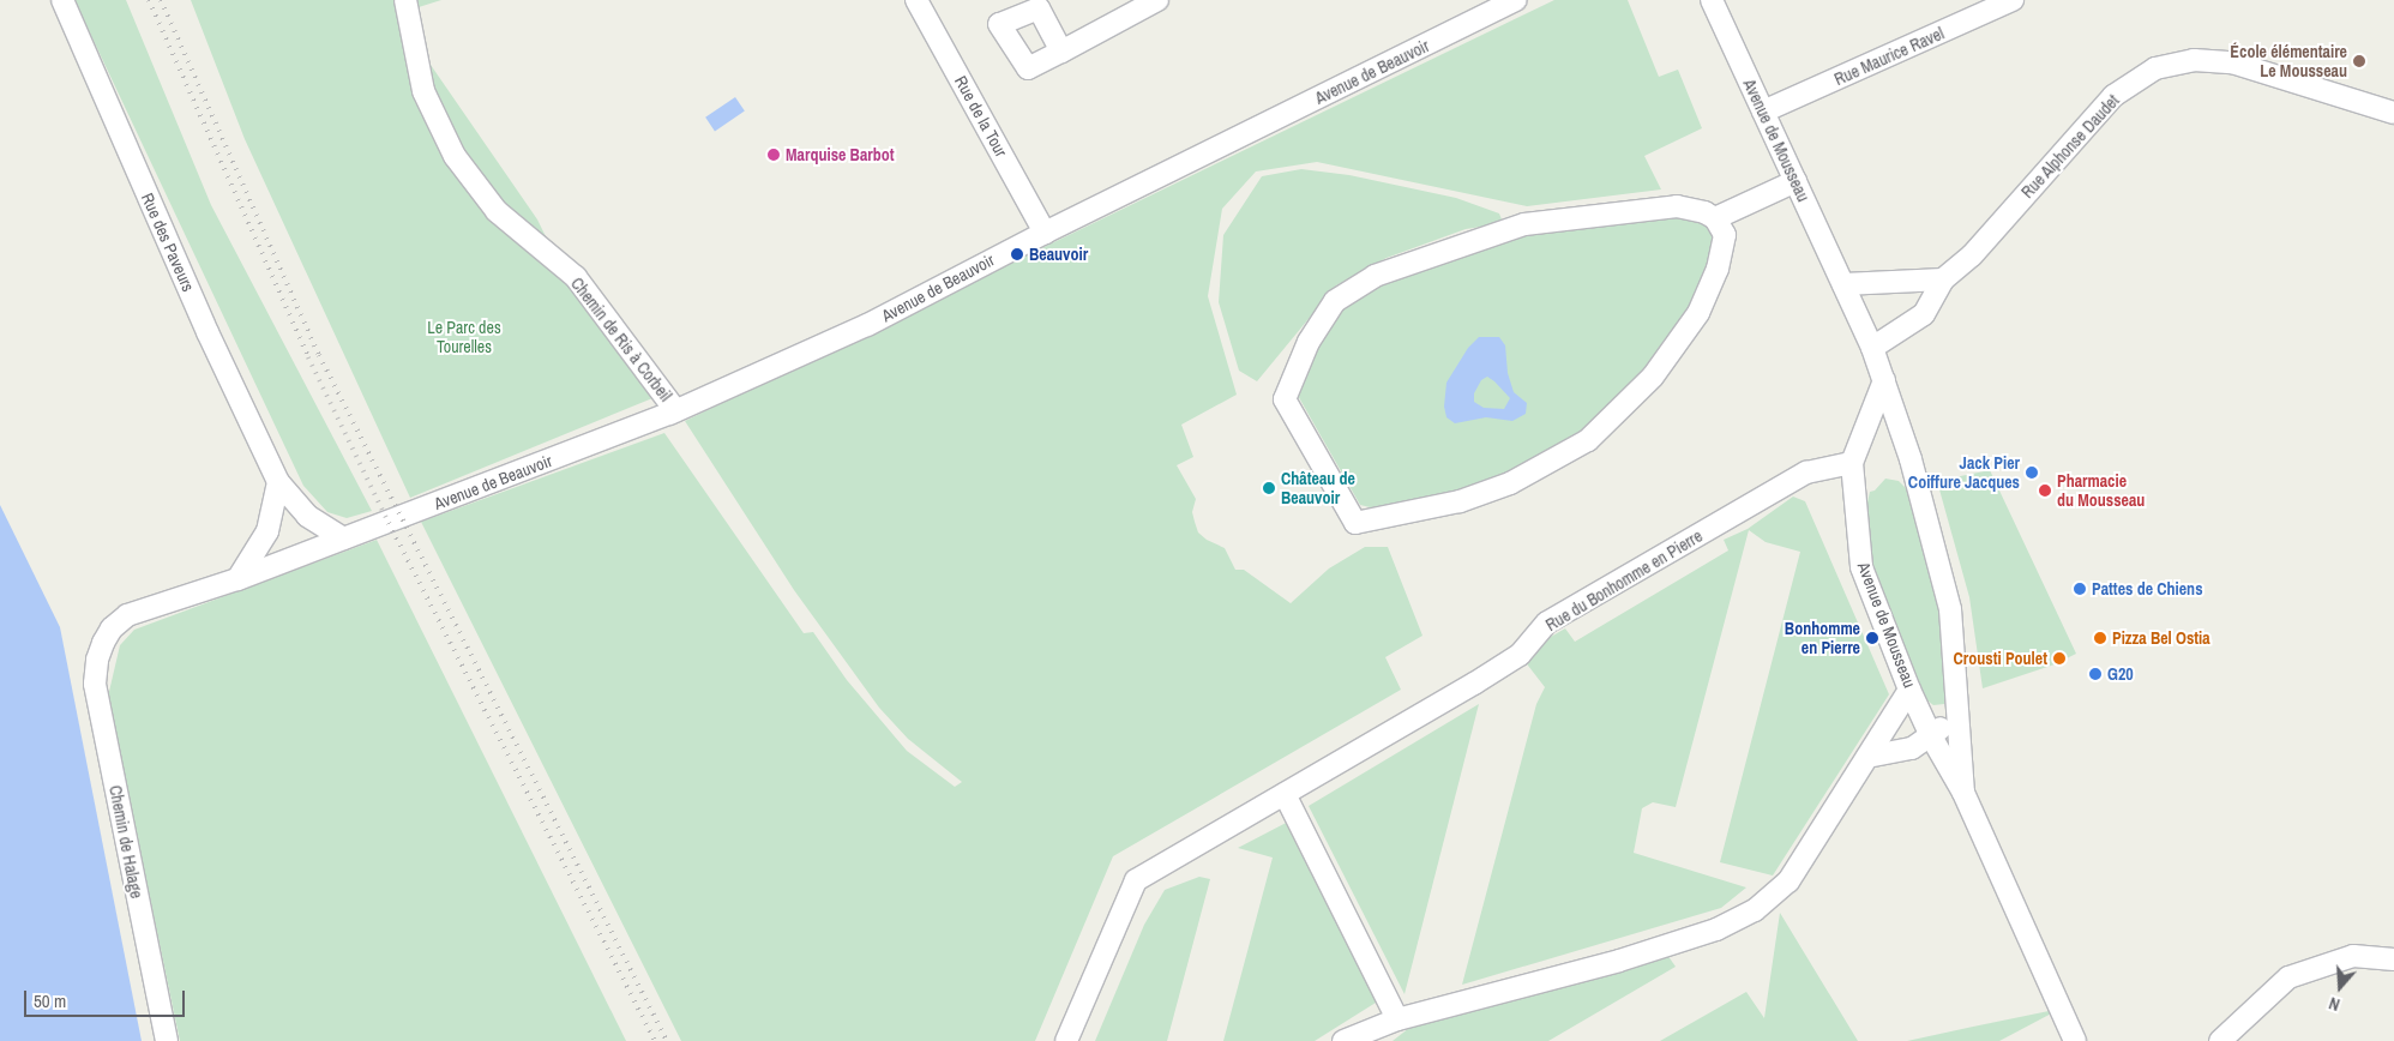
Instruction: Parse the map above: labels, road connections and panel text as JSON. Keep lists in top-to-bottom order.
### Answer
{
  "streets": {
    "street": [
      "Rue Maurice Ravel",
      "Avenue de Beauvoir",
      "Rue de la Tour",
      "Avenue de Mousseau",
      "Rue Alphonse Daudet",
      "Rue des Paveurs",
      "Chemin de Ris à Corbeil",
      "Rue du Bonhomme en Pierre",
      "Chemin de Halage"
    ]
  },
  "crossings": [
    ["Rue Maurice Ravel", "Avenue de Mousseau"],
    ["Avenue de Beauvoir", "Rue de la Tour"],
    ["Avenue de Beauvoir", "Rue des Paveurs"],
    ["Avenue de Beauvoir", "Chemin de Ris à Corbeil"],
    ["Avenue de Beauvoir", "Chemin de Halage"],
    ["Avenue de Mousseau", "Rue Alphonse Daudet"],
    ["Avenue de Mousseau", "Rue du Bonhomme en Pierre"]
  ],
  "parks": ["Le Parc des Tourelles"],
  "places": [
    "École élémentaire Le Mousseau",
    "Marquise Barbot",
    "Beauvoir",
    "Jack Pier Coiffure Jacques",
    "Château de Beauvoir",
    "Pharmacie du Mousseau",
    "Pattes de Chiens",
    "Bonhomme en Pierre",
    "Pizza Bel Ostia",
    "Crousti Poulet",
    "G20"
  ],
  "scale_bar": "50 m",
  "north": "bottom"
}
